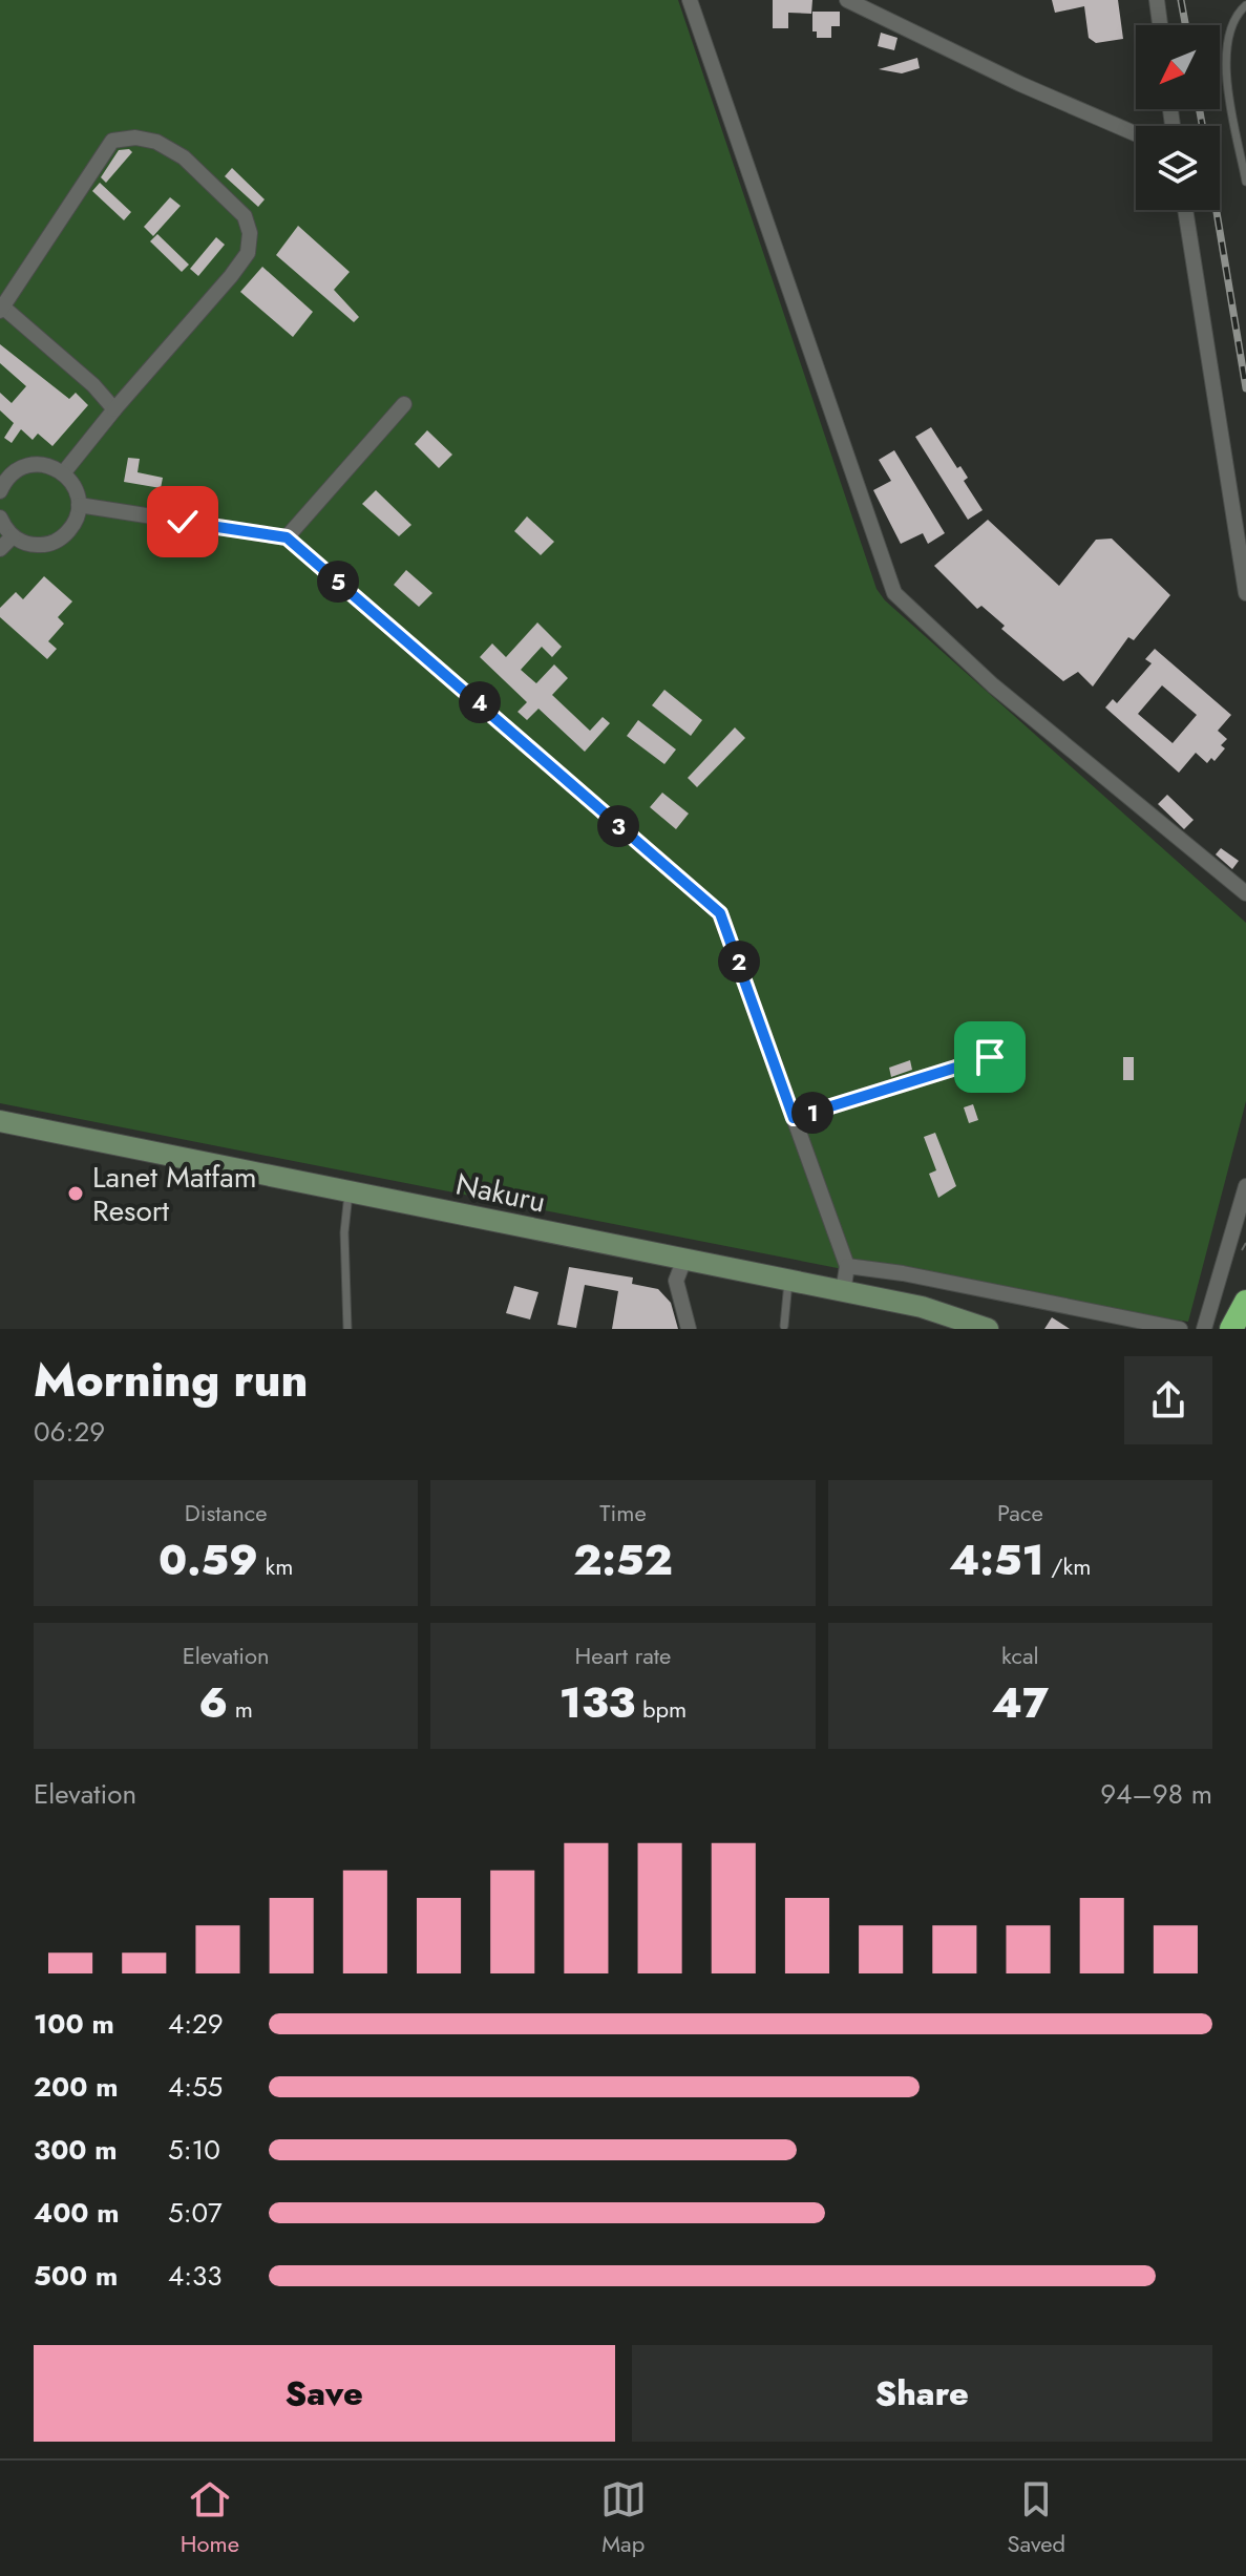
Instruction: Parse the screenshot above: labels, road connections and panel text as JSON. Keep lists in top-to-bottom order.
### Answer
{
  "streets": {
    "main road": ["Nakuru"]
  },
  "places": ["Lanet Matfam Resort"],
  "north": "bottom left",
  "page": {
    "pins": [
      "5",
      "4",
      "3",
      "2",
      "1"
    ],
    "heading": ["Morning run", "06:29"],
    "stats": [
      ["Distance", "0.59 km"],
      ["Time", "2:52"],
      ["Pace", "4:51 /km"],
      ["Elevation", "6 m"],
      ["Heart rate", "133 bpm"],
      ["kcal", "47"]
    ],
    "chart": ["Elevation", "94–98 m"],
    "list": [
      {
        "name": "100 m",
        "note": "4:29"
      },
      {
        "name": "200 m",
        "note": "4:55"
      },
      {
        "name": "300 m",
        "note": "5:10"
      },
      {
        "name": "400 m",
        "note": "5:07"
      },
      {
        "name": "500 m",
        "note": "4:33"
      }
    ],
    "buttons": ["Save", "Share"],
    "tabs": ["Home", "Map", "Saved"]
  }
}
